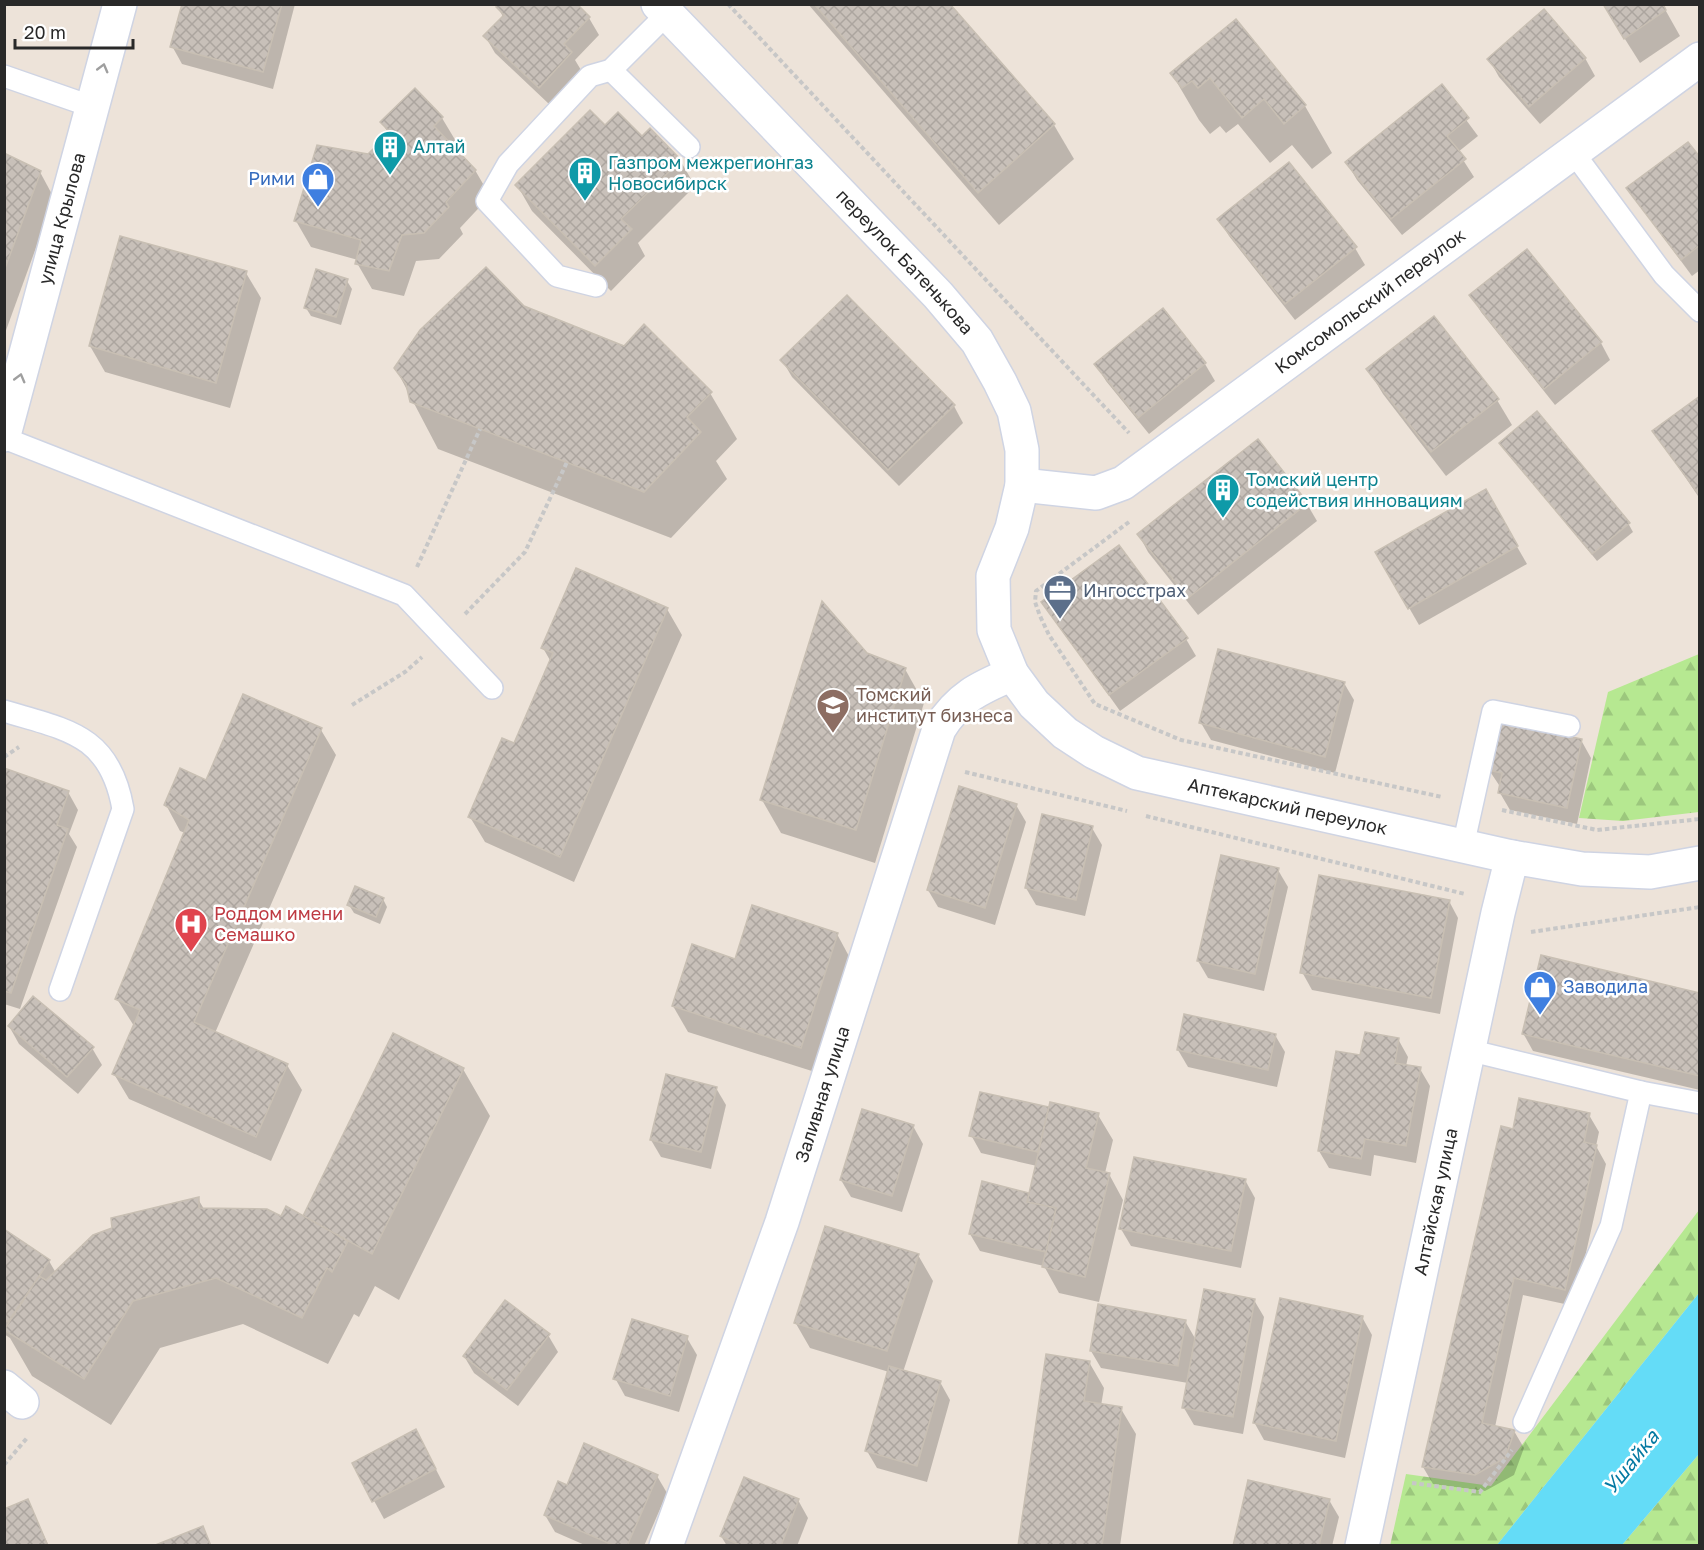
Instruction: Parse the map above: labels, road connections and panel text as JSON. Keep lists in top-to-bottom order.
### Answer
{
  "streets": {
    "main road": [
      "улица Крылова",
      "переулок Батенькова",
      "Комсомольский переулок",
      "Аптекарский переулок",
      "Заливная улица",
      "Алтайская улица"
    ]
  },
  "crossings": [
    ["переулок Батенькова", "Комсомольский переулок"],
    ["переулок Батенькова", "Аптекарский переулок"],
    ["Аптекарский переулок", "Заливная улица"],
    ["Аптекарский переулок", "Алтайская улица"]
  ],
  "one_way": ["улица Крылова"],
  "water": ["Ушайка"],
  "places": {
    "building": ["Алтай", "Газпром межрегионгаз Новосибирск", "Томский центр содействия инновациям"],
    "shop": ["Рими", "Заводила"],
    "office": ["Ингосстрах"],
    "school or university": ["Томский институт бизнеса"],
    "hospital": ["Роддом имени Семашко"]
  },
  "scale_bar": "20 m"
}
